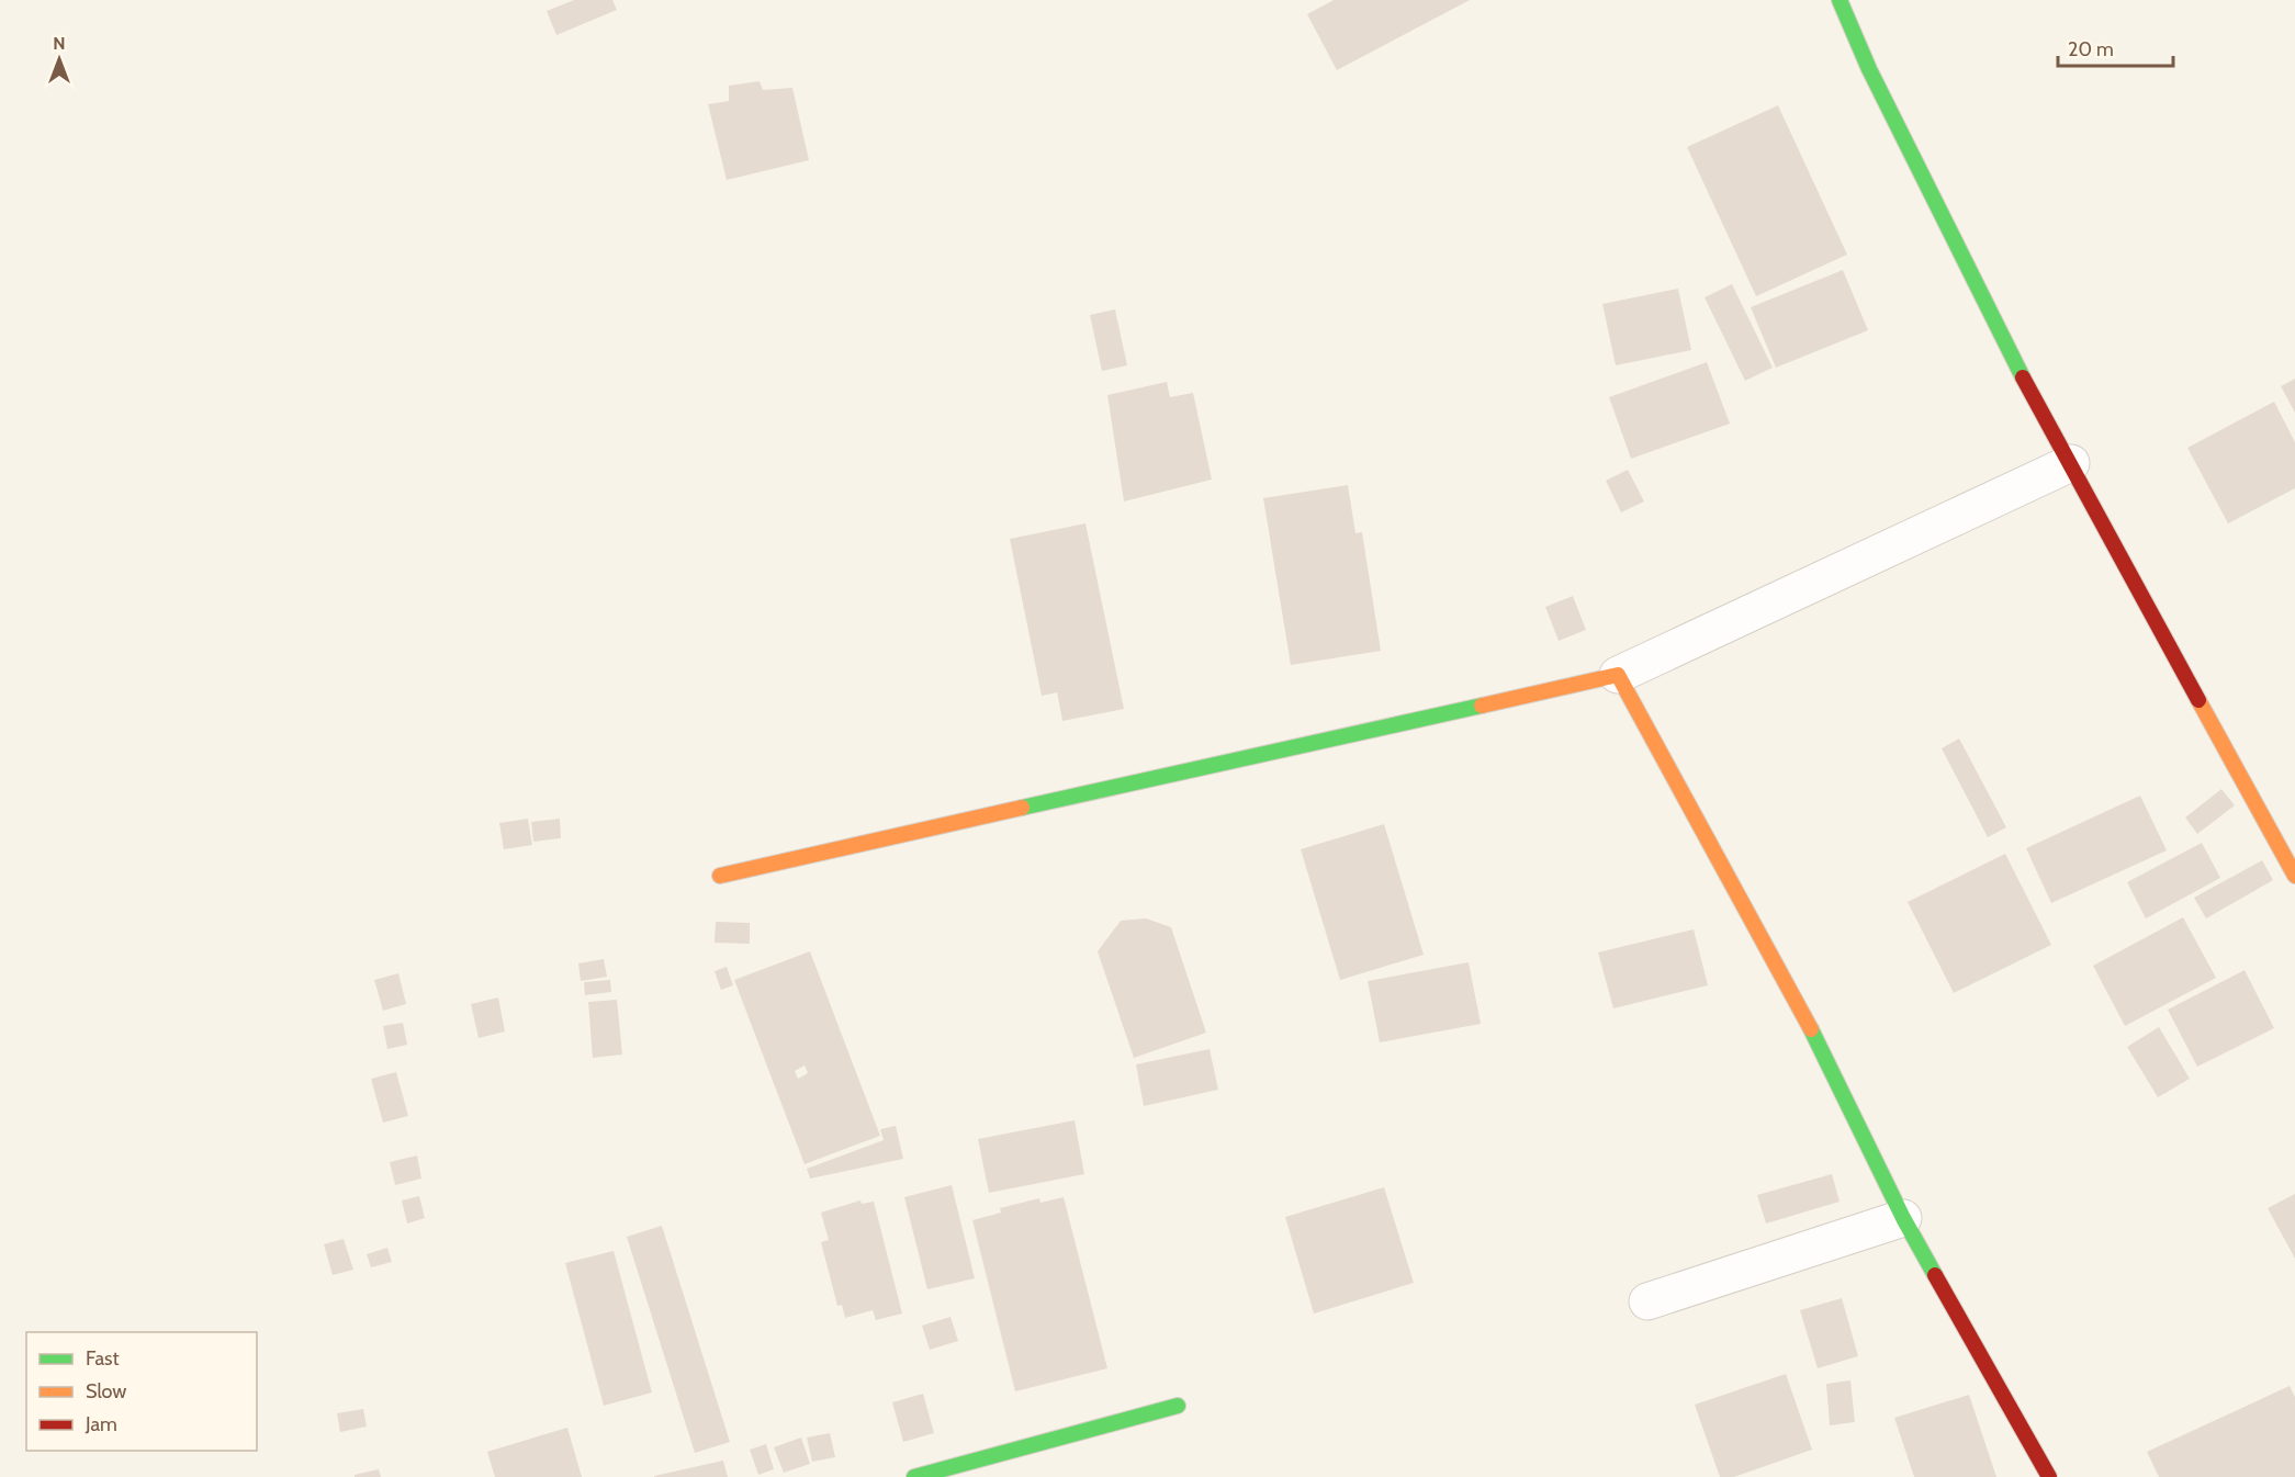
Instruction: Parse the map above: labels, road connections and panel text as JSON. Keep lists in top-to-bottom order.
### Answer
{
  "legend": ["Fast", "Slow", "Jam"],
  "scale_bar": "20 m",
  "north": "top"
}
